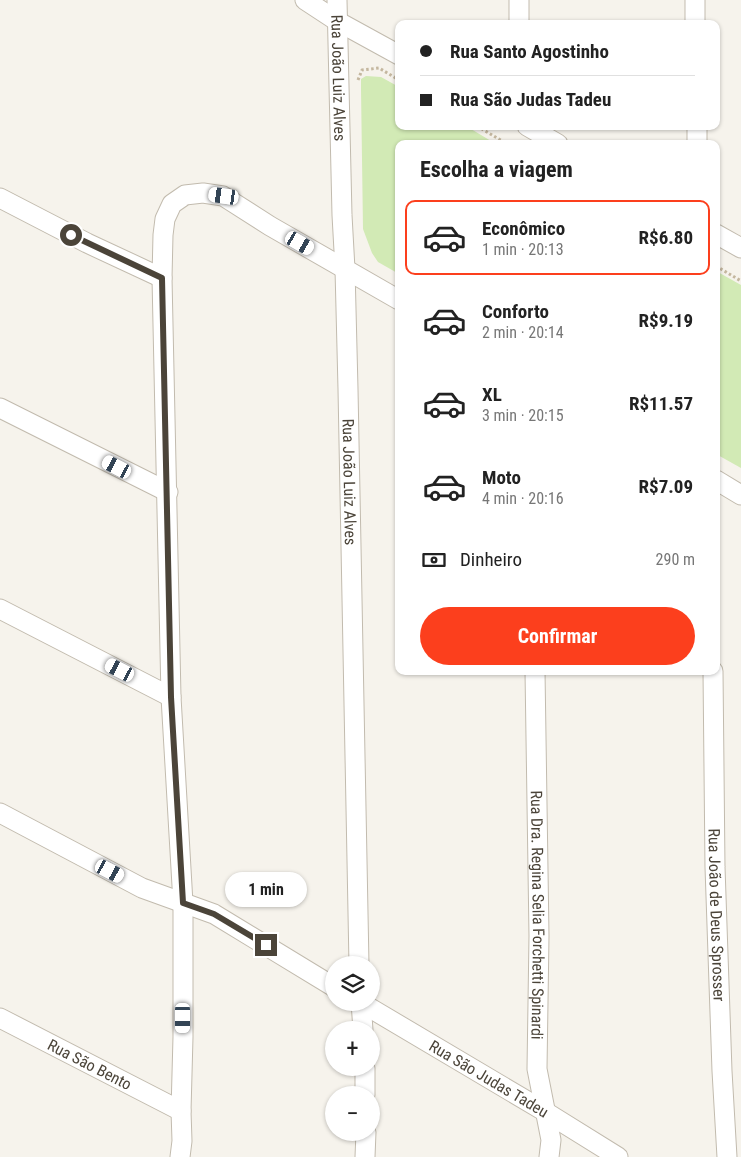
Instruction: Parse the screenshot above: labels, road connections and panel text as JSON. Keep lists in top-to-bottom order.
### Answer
{
  "streets": {
    "street": [
      "Rua João Luiz Alves",
      "Rua João de Deus Sprosser",
      "Rua Dra. Regina Selia Forchetti Spinardi",
      "Rua São Bento",
      "Rua São Judas Tadeu"
    ]
  },
  "crossings": [
    ["Rua Dra. Regina Selia Forchetti Spinardi", "Rua São Judas Tadeu"]
  ],
  "page": {
    "banner": ["Rua Santo Agostinho", "Rua São Judas Tadeu"],
    "heading": "Escolha a viagem",
    "list": [
      {
        "name": "Econômico",
        "note": "1 min · 20:13",
        "value": "R$6.80"
      },
      {
        "name": "Conforto",
        "note": "2 min · 20:14",
        "value": "R$9.19"
      },
      {
        "name": "XL",
        "note": "3 min · 20:15",
        "value": "R$11.57"
      },
      {
        "name": "Moto",
        "note": "4 min · 20:16",
        "value": "R$7.09"
      }
    ],
    "pay": ["Dinheiro", "290 m"],
    "buttons": "Confirmar",
    "bubble": "1 min",
    "map_buttons": ["+", "−"]
  }
}
